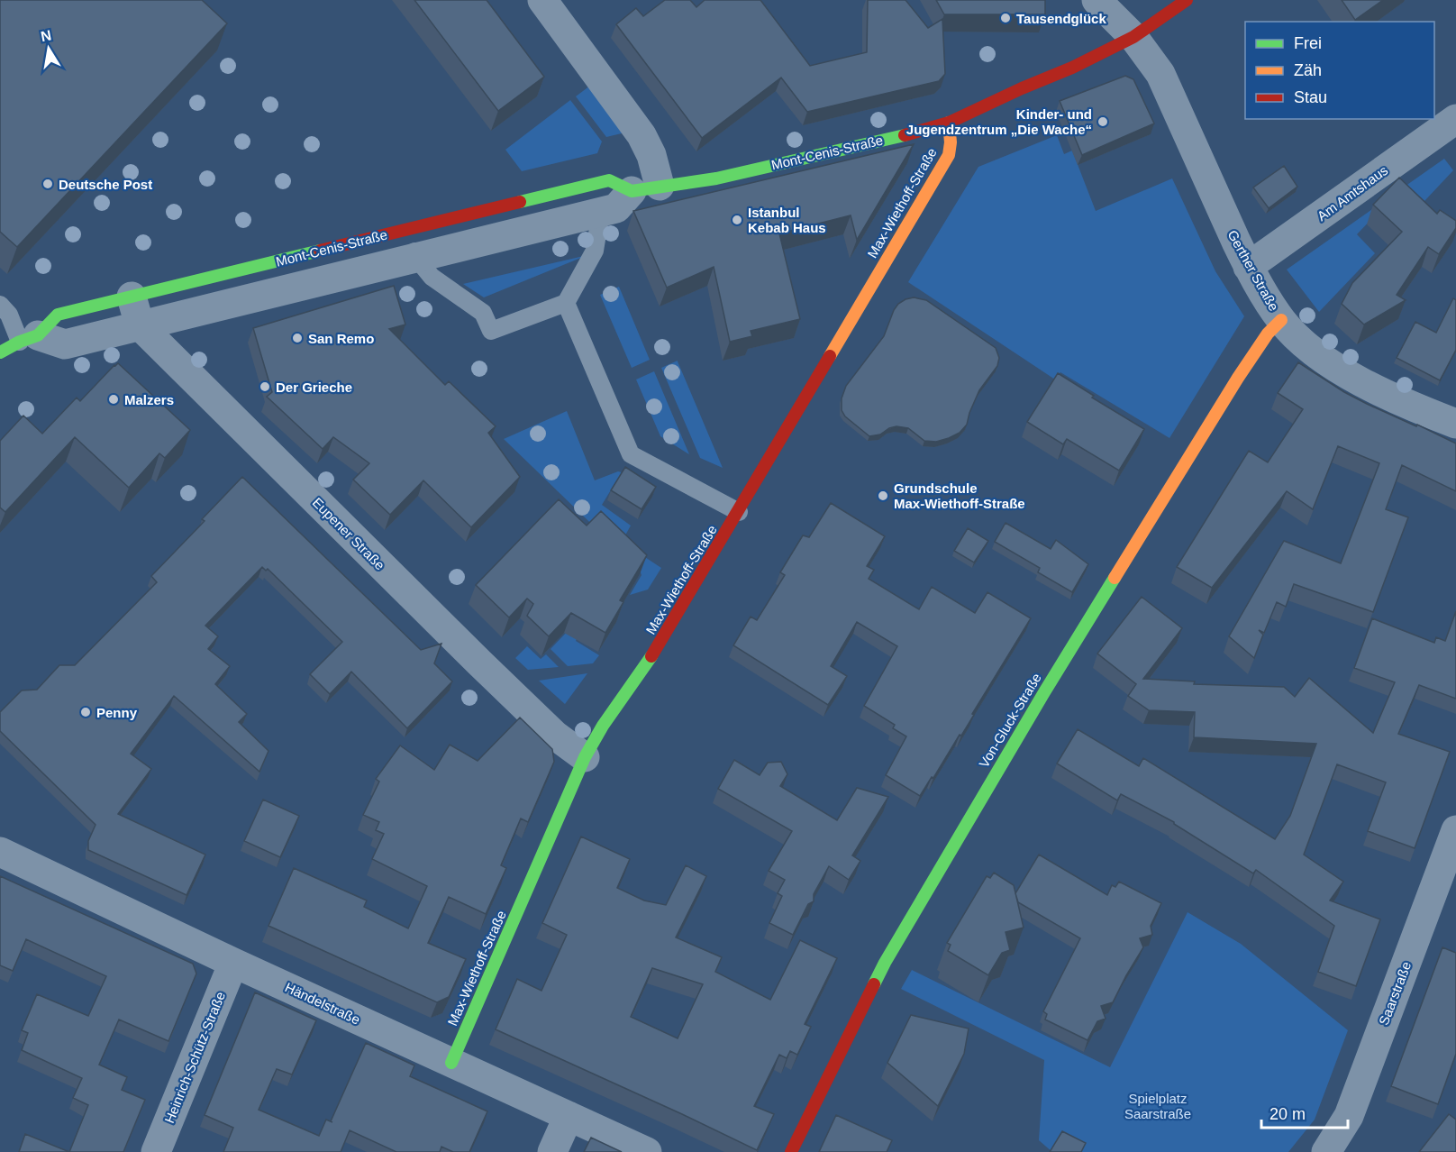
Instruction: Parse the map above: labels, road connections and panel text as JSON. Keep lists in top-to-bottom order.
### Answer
{
  "streets": {
    "street": [
      "Mont-Cenis-Straße",
      "Am Amtshaus",
      "Max-Wiethoff-Straße",
      "Gerther Straße",
      "Eupener Straße",
      "Von-Gluck-Straße",
      "Saarstraße",
      "Händelstraße",
      "Heinrich-Schütz-Straße"
    ]
  },
  "crossings": [
    ["Mont-Cenis-Straße", "Max-Wiethoff-Straße"],
    ["Mont-Cenis-Straße", "Gerther Straße"],
    ["Mont-Cenis-Straße", "Eupener Straße"],
    ["Am Amtshaus", "Gerther Straße"],
    ["Max-Wiethoff-Straße", "Eupener Straße"],
    ["Max-Wiethoff-Straße", "Händelstraße"],
    ["Gerther Straße", "Von-Gluck-Straße"],
    ["Händelstraße", "Heinrich-Schütz-Straße"]
  ],
  "parks": ["Spielplatz Saarstraße"],
  "places": [
    "Tausendglück",
    "Kinder- und Jugendzentrum „Die Wache“",
    "Deutsche Post",
    "Istanbul Kebab Haus",
    "San Remo",
    "Der Grieche",
    "Malzers",
    "Grundschule Max-Wiethoff-Straße",
    "Penny"
  ],
  "legend": ["Frei", "Zäh", "Stau"],
  "scale_bar": "20 m",
  "north": "top"
}
